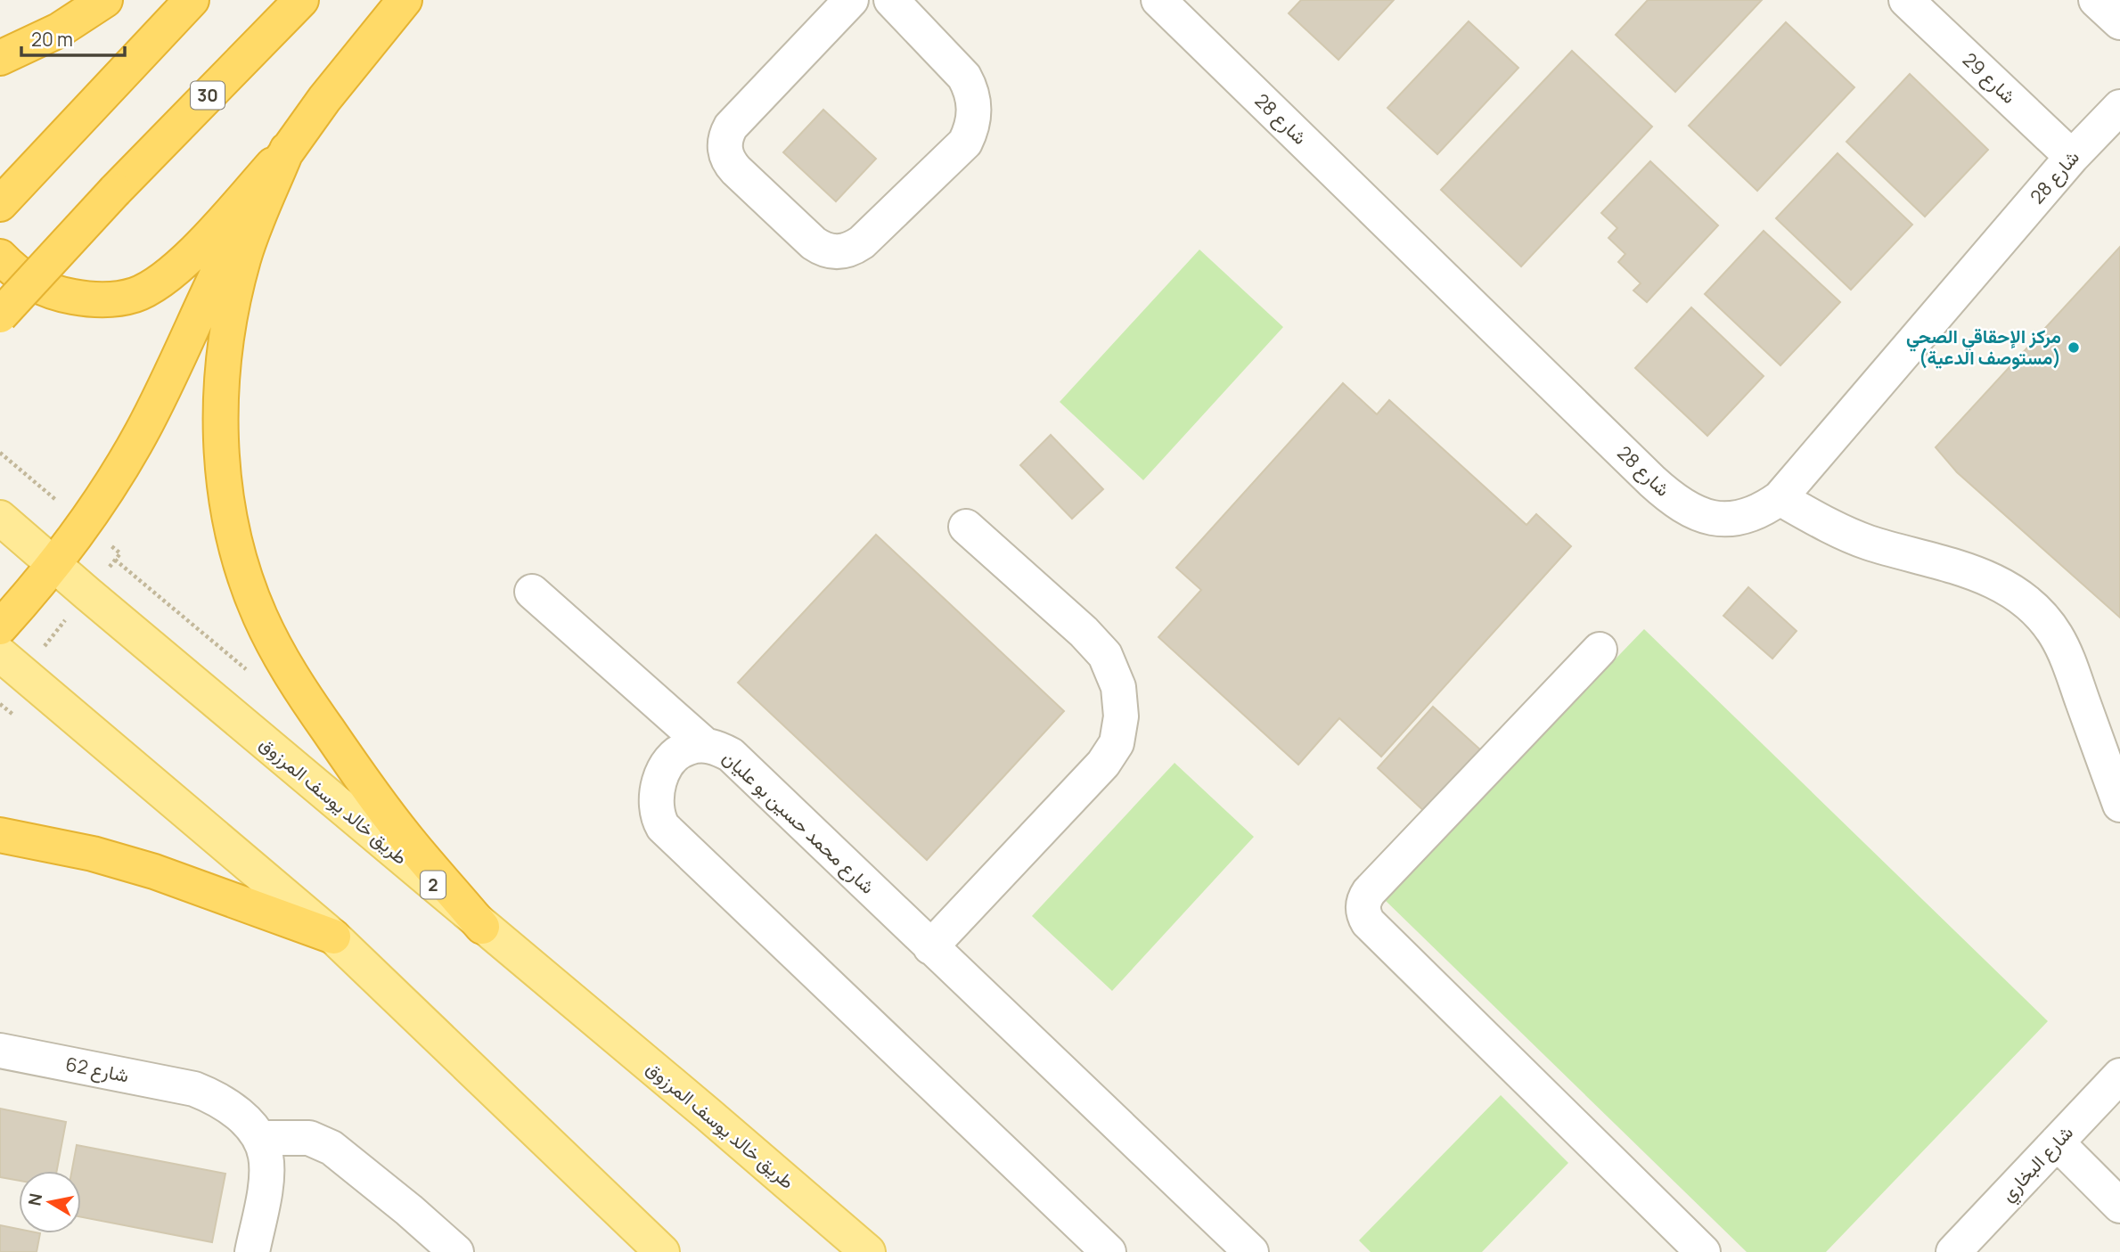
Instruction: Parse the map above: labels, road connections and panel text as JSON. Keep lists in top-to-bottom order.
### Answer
{
  "streets": {
    "highway": ["30"],
    "main road": ["طريق خالد يوسف المرزوق", "2"],
    "street": [
      "شارع 29",
      "شارع 28",
      "شارع محمد حسين بو عليان",
      "شارع 62",
      "شارع البخاري"
    ]
  },
  "crossings": [
    ["شارع 29", "شارع 28"]
  ],
  "places": ["مركز الإحقاقي الصحي (مستوصف الدعية)"],
  "scale_bar": "20 m",
  "north": "left"
}
